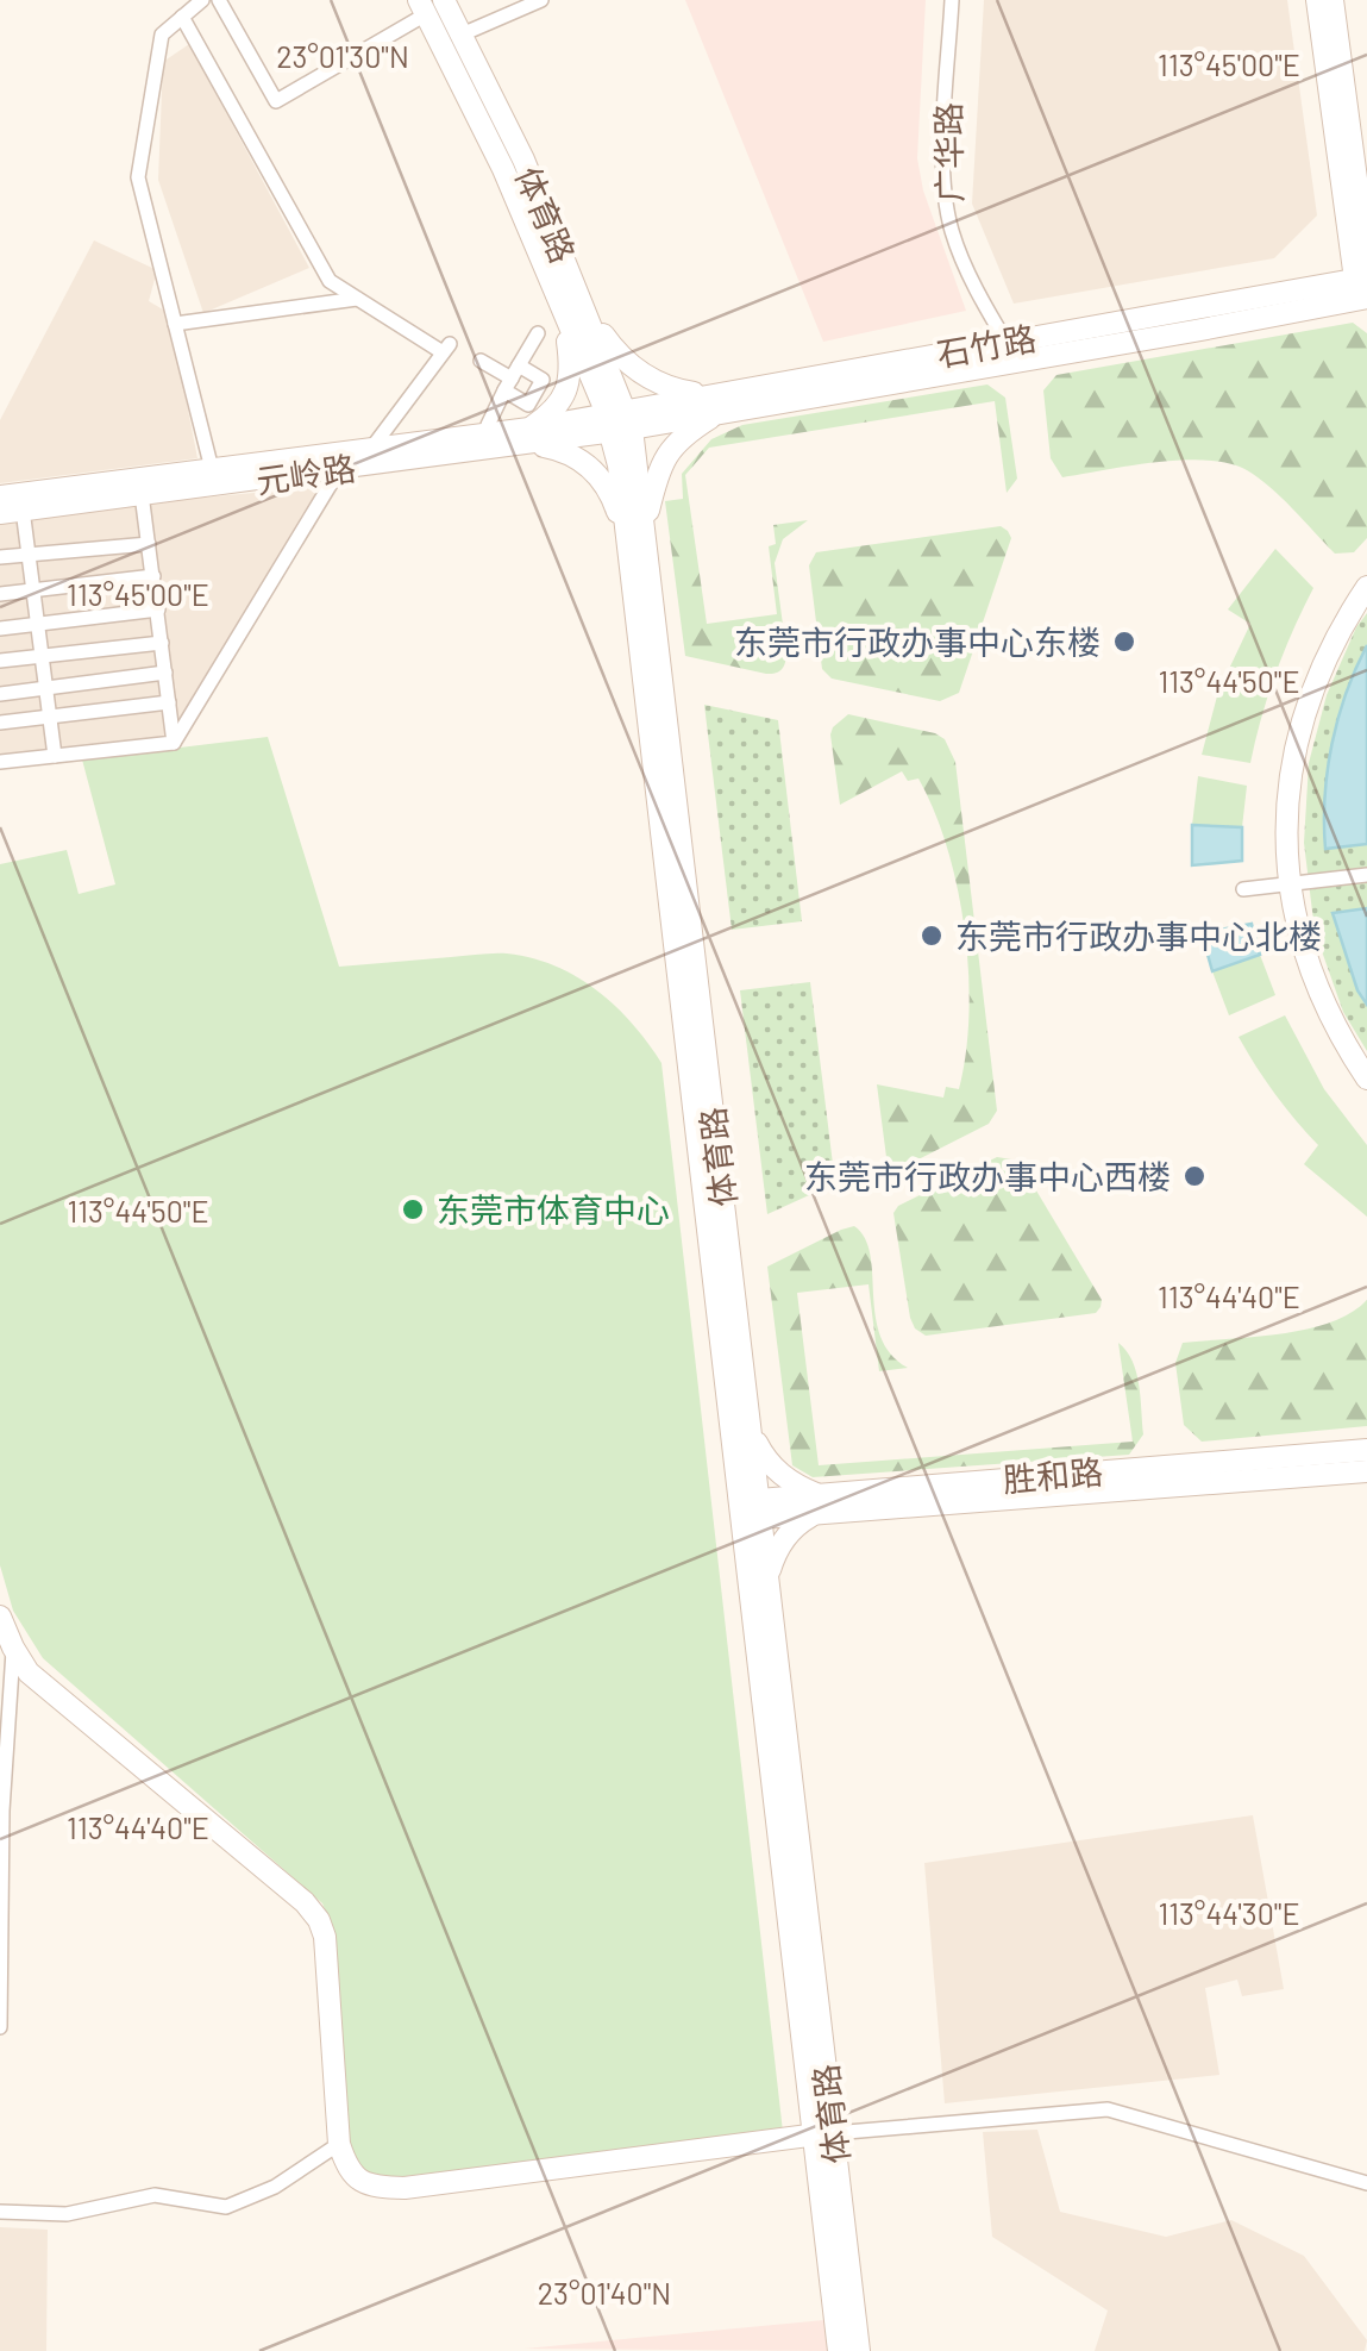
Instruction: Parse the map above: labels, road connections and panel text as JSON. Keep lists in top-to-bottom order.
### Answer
{
  "streets": {
    "main road": [
      "体育路",
      "石竹路",
      "元岭路",
      "胜和路"
    ],
    "street": ["广华路"]
  },
  "crossings": [
    ["广华路", "石竹路"],
    ["体育路", "石竹路"],
    ["体育路", "元岭路"],
    ["体育路", "胜和路"],
    ["石竹路", "元岭路"]
  ],
  "places": [
    "东莞市行政办事中心东楼",
    "东莞市行政办事中心北楼",
    "东莞市行政办事中心西楼",
    "东莞市体育中心"
  ],
  "coordinates": [
    "23°01'30\"N",
    "113°45'00\"E",
    "113°44'50\"E",
    "113°44'40\"E",
    "113°44'30\"E",
    "23°01'40\"N"
  ]
}
